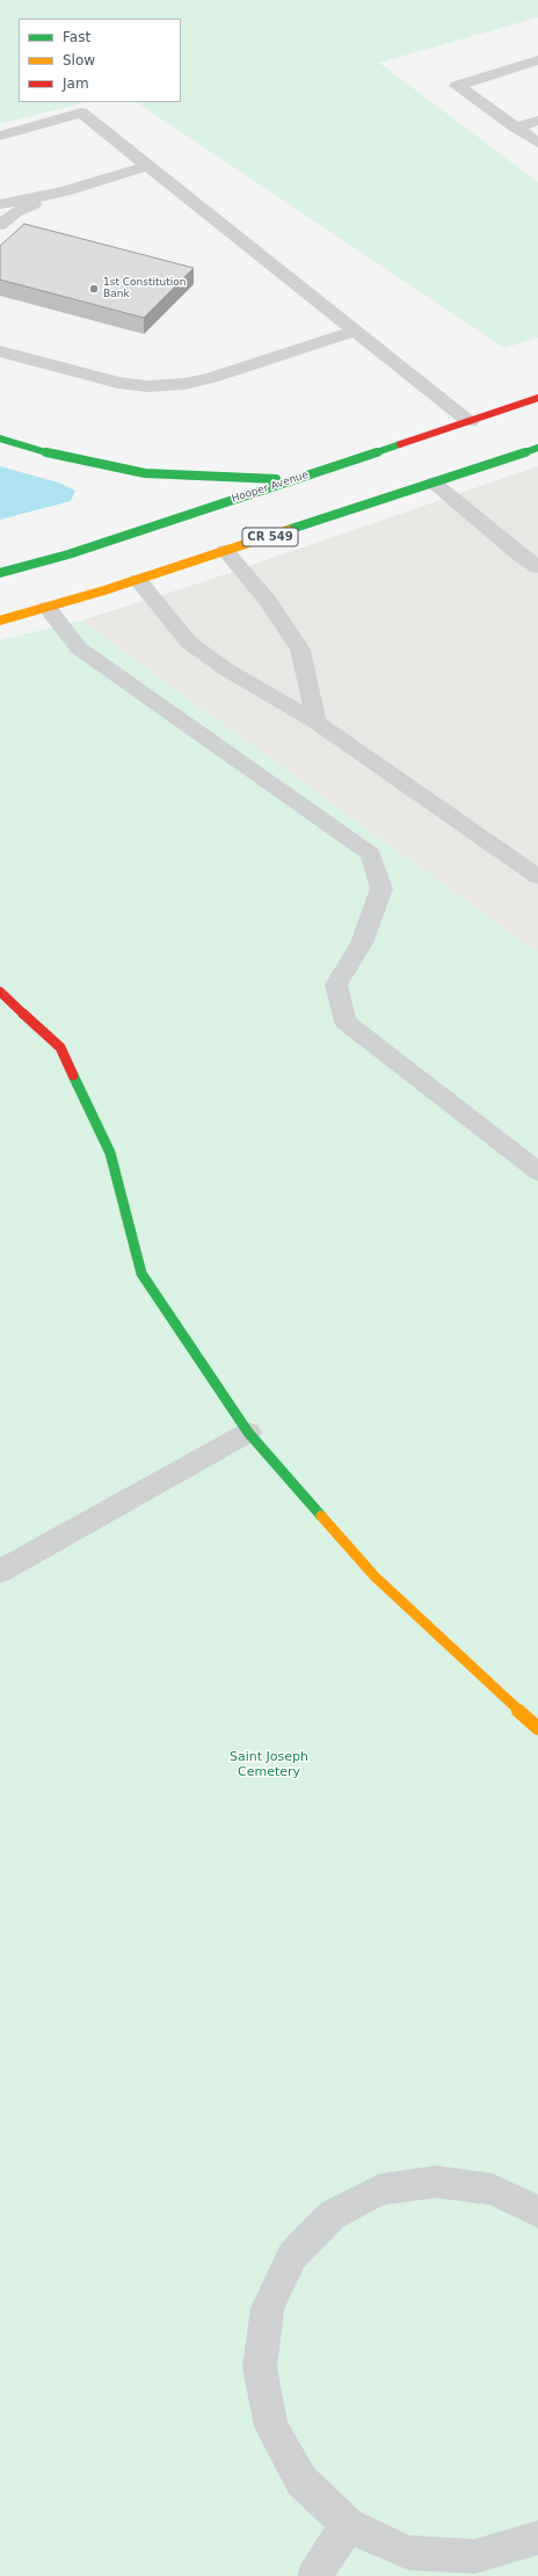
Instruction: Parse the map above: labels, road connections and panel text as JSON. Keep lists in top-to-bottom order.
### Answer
{
  "streets": {
    "main road": ["Hooper Avenue", "CR 549"]
  },
  "parks": ["Saint Joseph Cemetery"],
  "places": ["1st Constitution Bank"],
  "legend": ["Fast", "Slow", "Jam"]
}
